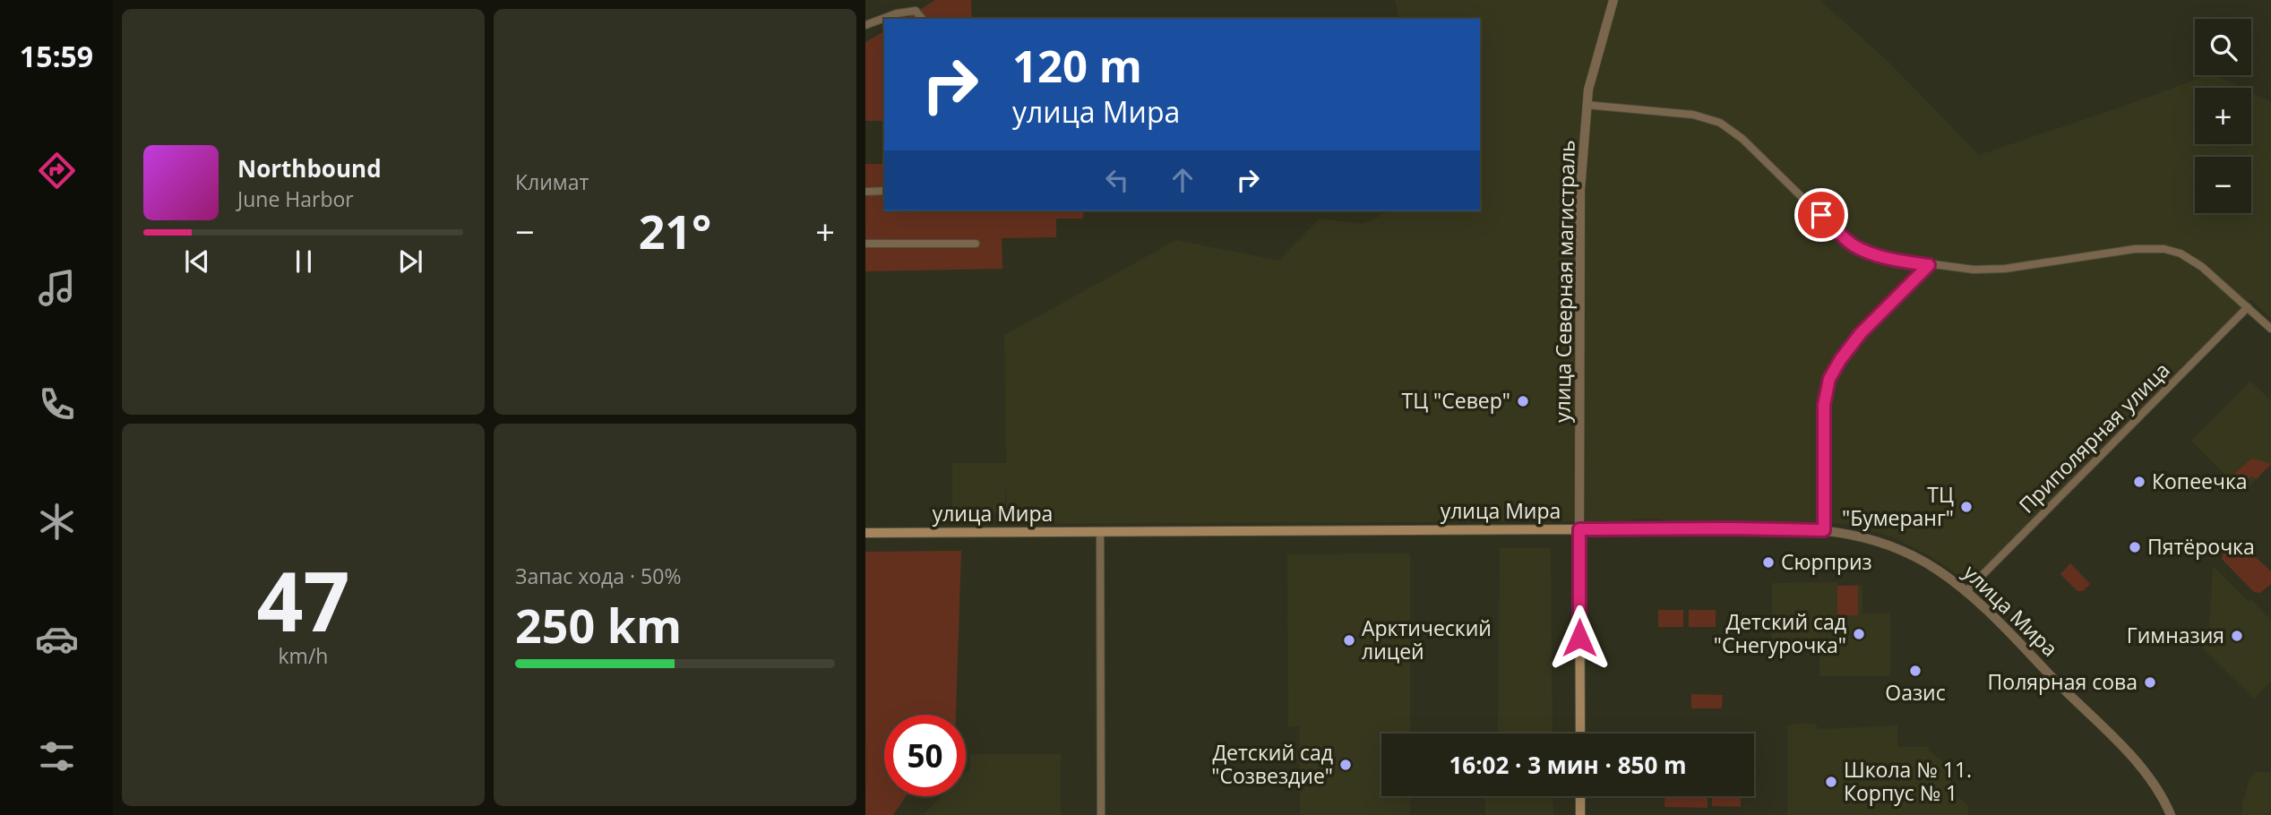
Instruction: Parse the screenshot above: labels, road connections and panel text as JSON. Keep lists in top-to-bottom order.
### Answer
{
  "streets": {
    "main road": ["улица Мира"],
    "street": ["улица Северная магистраль", "Приполярная улица"]
  },
  "crossings": [
    ["улица Северная магистраль", "улица Мира"],
    ["Приполярная улица", "улица Мира"]
  ],
  "places": [
    "ТЦ \"Север\"",
    "Копеечка",
    "ТЦ \"Бумеранг\"",
    "Пятёрочка",
    "Сюрприз",
    "Детский сад \"Снегурочка\"",
    "Гимназия",
    "Арктический лицей",
    "Оазис",
    "Полярная сова",
    "Детский сад \"Созвездие\"",
    "Школа № 11. Корпус № 1"
  ],
  "page": {
    "tabs": "15:59",
    "tile": [
      "Климат",
      ["47", "km/h"],
      ["Запас хода · 50%", "250 km"]
    ],
    "map_buttons": ["+", "−"],
    "turn": ["120 m", "улица Мира"],
    "song": ["Northbound", "June Harbor"],
    "heat": ["−", "21°", "+"],
    "limit": "50",
    "trip": "16:02 · 3 мин · 850 m"
  }
}
